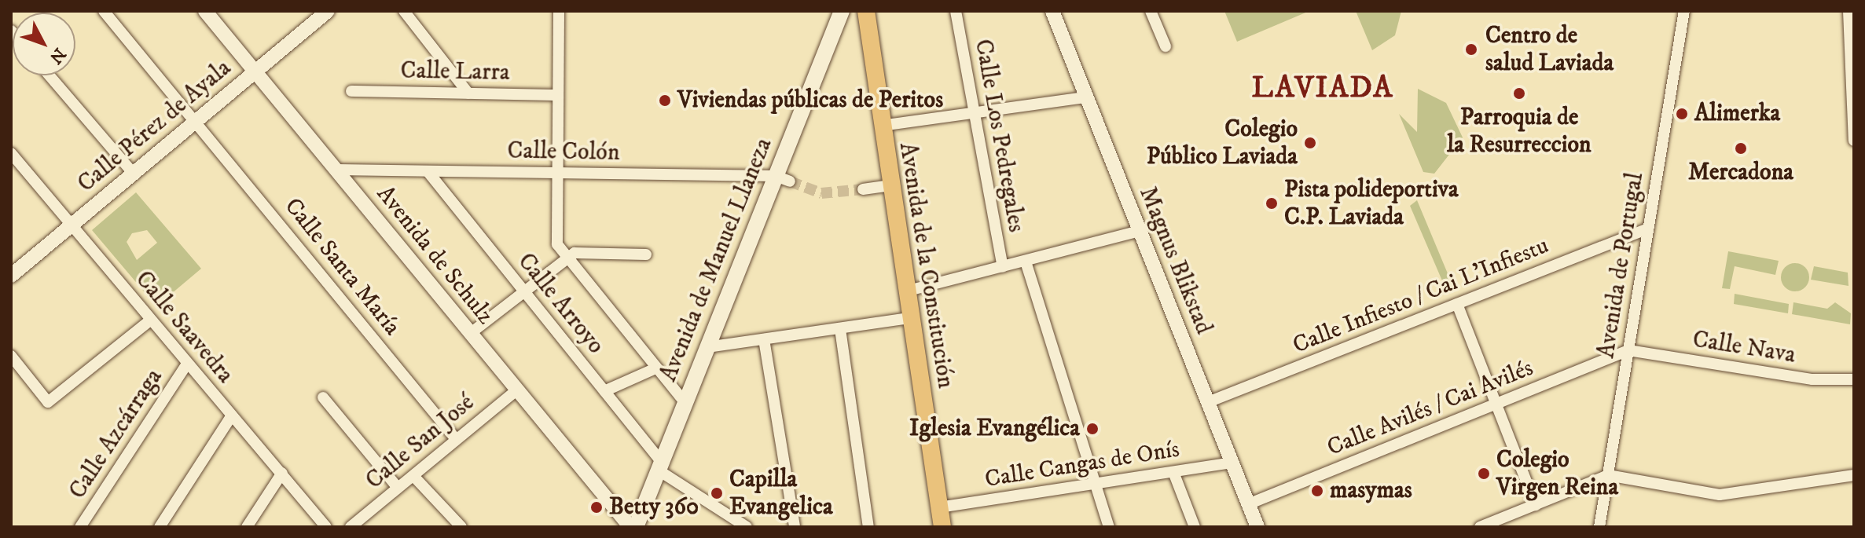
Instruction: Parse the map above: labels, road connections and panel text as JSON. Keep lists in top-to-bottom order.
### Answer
{
  "streets": {
    "main road": ["Avenida de Manuel Llaneza", "Avenida de la Constitución"],
    "street": [
      "Calle Larra",
      "Calle Pérez de Ayala",
      "Calle Los Pedregales",
      "Calle Colón",
      "Avenida de Schulz",
      "Magnus Blikstad",
      "Avenida de Portugal",
      "Calle Santa María",
      "Calle Infiesto / Cai L'Infiestu",
      "Calle Arroyo",
      "Calle Saavedra",
      "Calle Nava",
      "Calle Avilés / Cai Avilés",
      "Calle Azcárraga",
      "Calle San José",
      "Calle Cangas de Onís"
    ]
  },
  "crossings": [
    ["Calle Pérez de Ayala", "Avenida de Schulz"],
    ["Calle Pérez de Ayala", "Calle Santa María"],
    ["Calle Pérez de Ayala", "Calle Saavedra"],
    ["Calle Colón", "Avenida de Schulz"],
    ["Calle Colón", "Avenida de Manuel Llaneza"],
    ["Calle Colón", "Calle Arroyo"],
    ["Avenida de Schulz", "Calle San José"],
    ["Avenida de Manuel Llaneza", "Calle Arroyo"],
    ["Magnus Blikstad", "Calle Infiesto / Cai L'Infiestu"],
    ["Magnus Blikstad", "Calle Avilés / Cai Avilés"],
    ["Magnus Blikstad", "Calle Cangas de Onís"],
    ["Avenida de la Constitución", "Calle Cangas de Onís"],
    ["Avenida de Portugal", "Calle Infiesto / Cai L'Infiestu"],
    ["Avenida de Portugal", "Calle Nava"],
    ["Avenida de Portugal", "Calle Avilés / Cai Avilés"],
    ["Calle Santa María", "Calle San José"],
    ["Calle Saavedra", "Calle Azcárraga"],
    ["Calle Nava", "Calle Avilés / Cai Avilés"]
  ],
  "districts": ["LAVIADA"],
  "places": [
    "Centro de salud Laviada",
    "Parroquia de la Resurreccion",
    "Viviendas públicas de Peritos",
    "Alimerka",
    "Colegio Público Laviada",
    "Mercadona",
    "Pista polideportiva C.P. Laviada",
    "Iglesia Evangélica",
    "Colegio Virgen Reina",
    "masymas",
    "Capilla Evangelica",
    "Betty 360"
  ],
  "north": "bottom right"
}
